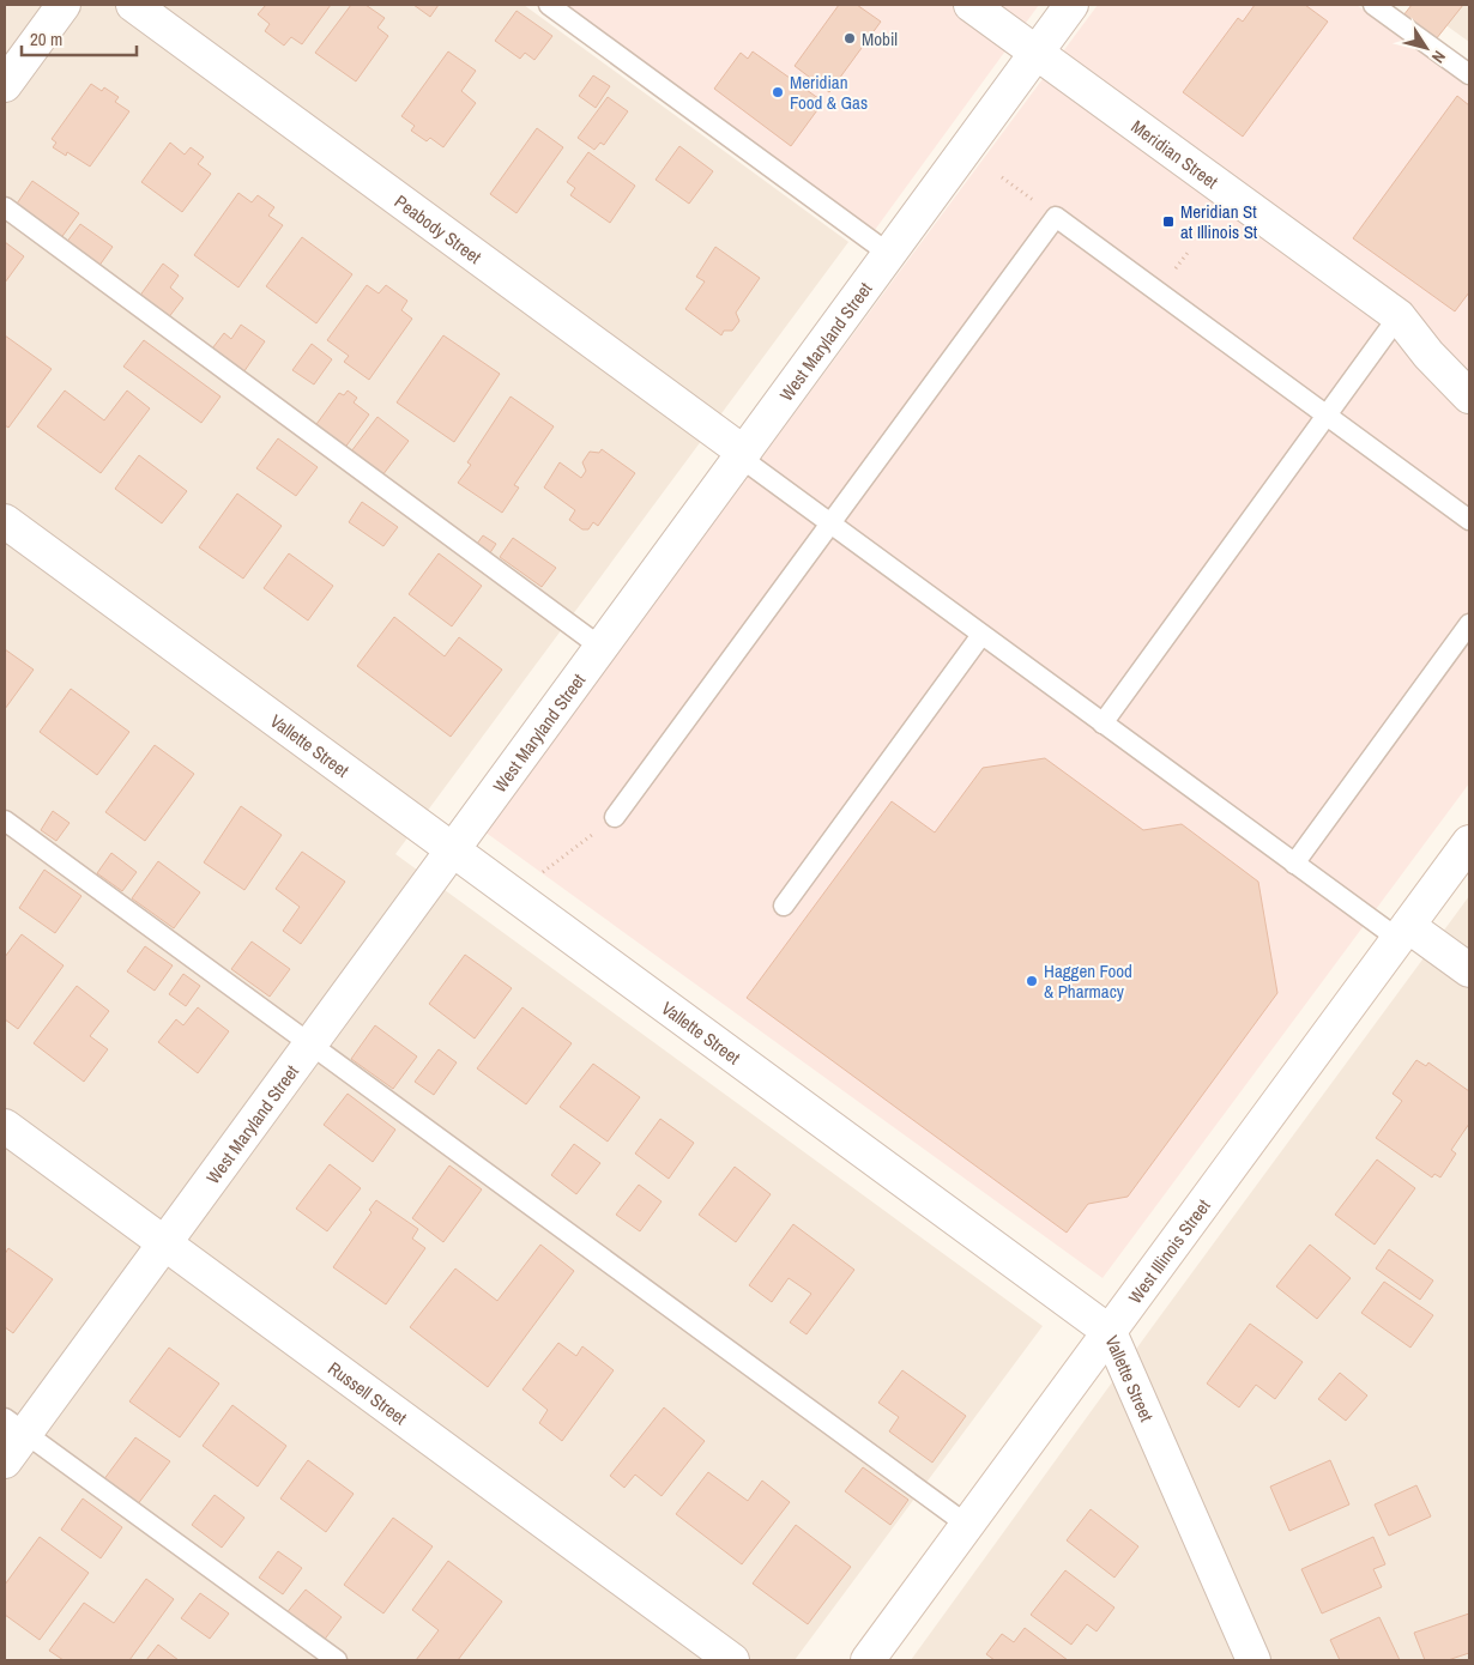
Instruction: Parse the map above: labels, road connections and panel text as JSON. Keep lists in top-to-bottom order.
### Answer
{
  "streets": {
    "street": [
      "Meridian Street",
      "Peabody Street",
      "West Maryland Street",
      "Vallette Street",
      "West Illinois Street",
      "Russell Street"
    ]
  },
  "crossings": [
    ["Meridian Street", "West Maryland Street"],
    ["Peabody Street", "West Maryland Street"],
    ["West Maryland Street", "Vallette Street"],
    ["West Maryland Street", "Russell Street"],
    ["Vallette Street", "West Illinois Street"]
  ],
  "places": {
    "other": ["Mobil", "Meridian Food & Gas", "Haggen Food & Pharmacy"],
    "transit": ["Meridian St at Illinois St"]
  },
  "scale_bar": "20 m",
  "north": "bottom right"
}
